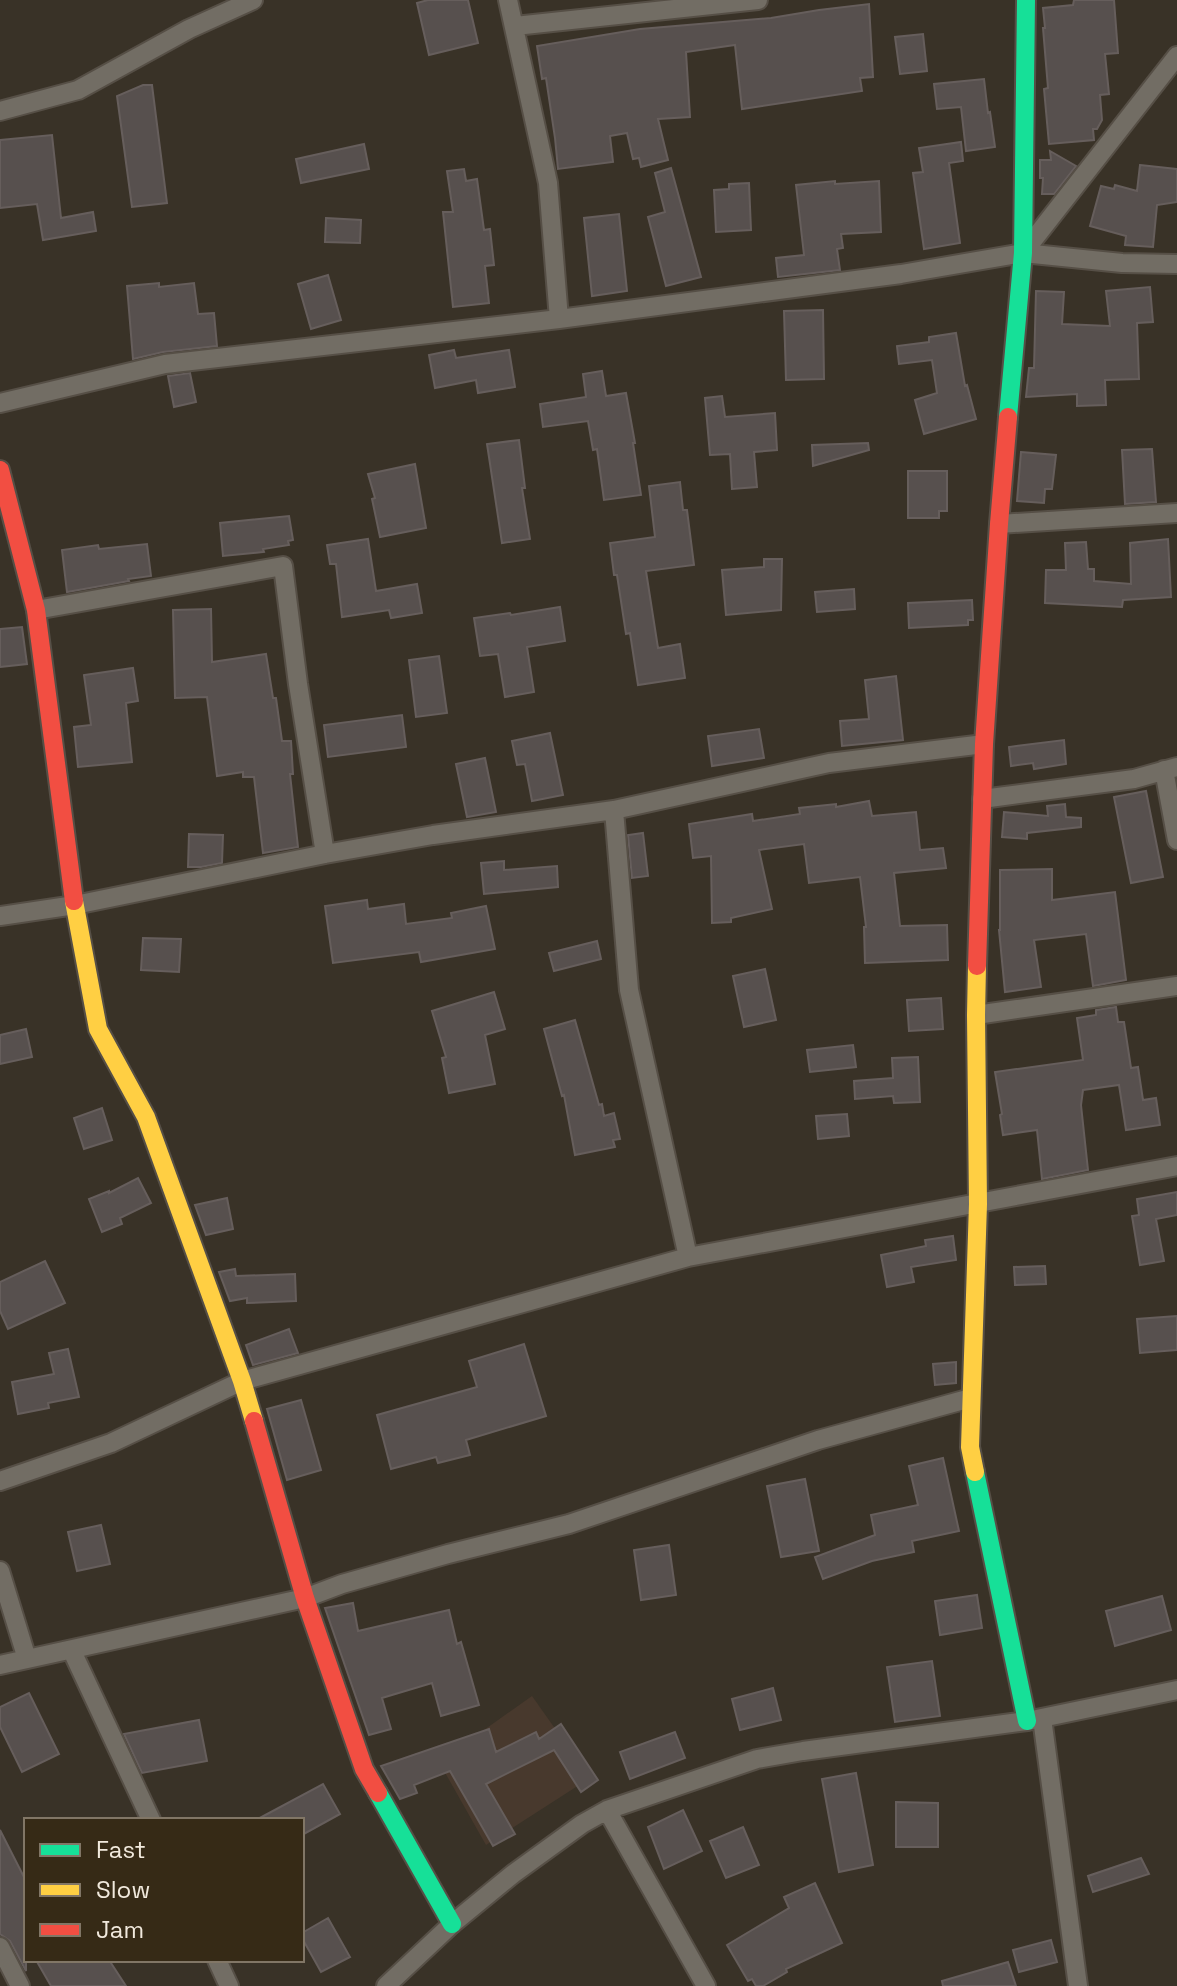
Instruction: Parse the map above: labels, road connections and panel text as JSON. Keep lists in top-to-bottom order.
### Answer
{
  "legend": ["Fast", "Slow", "Jam"]
}
